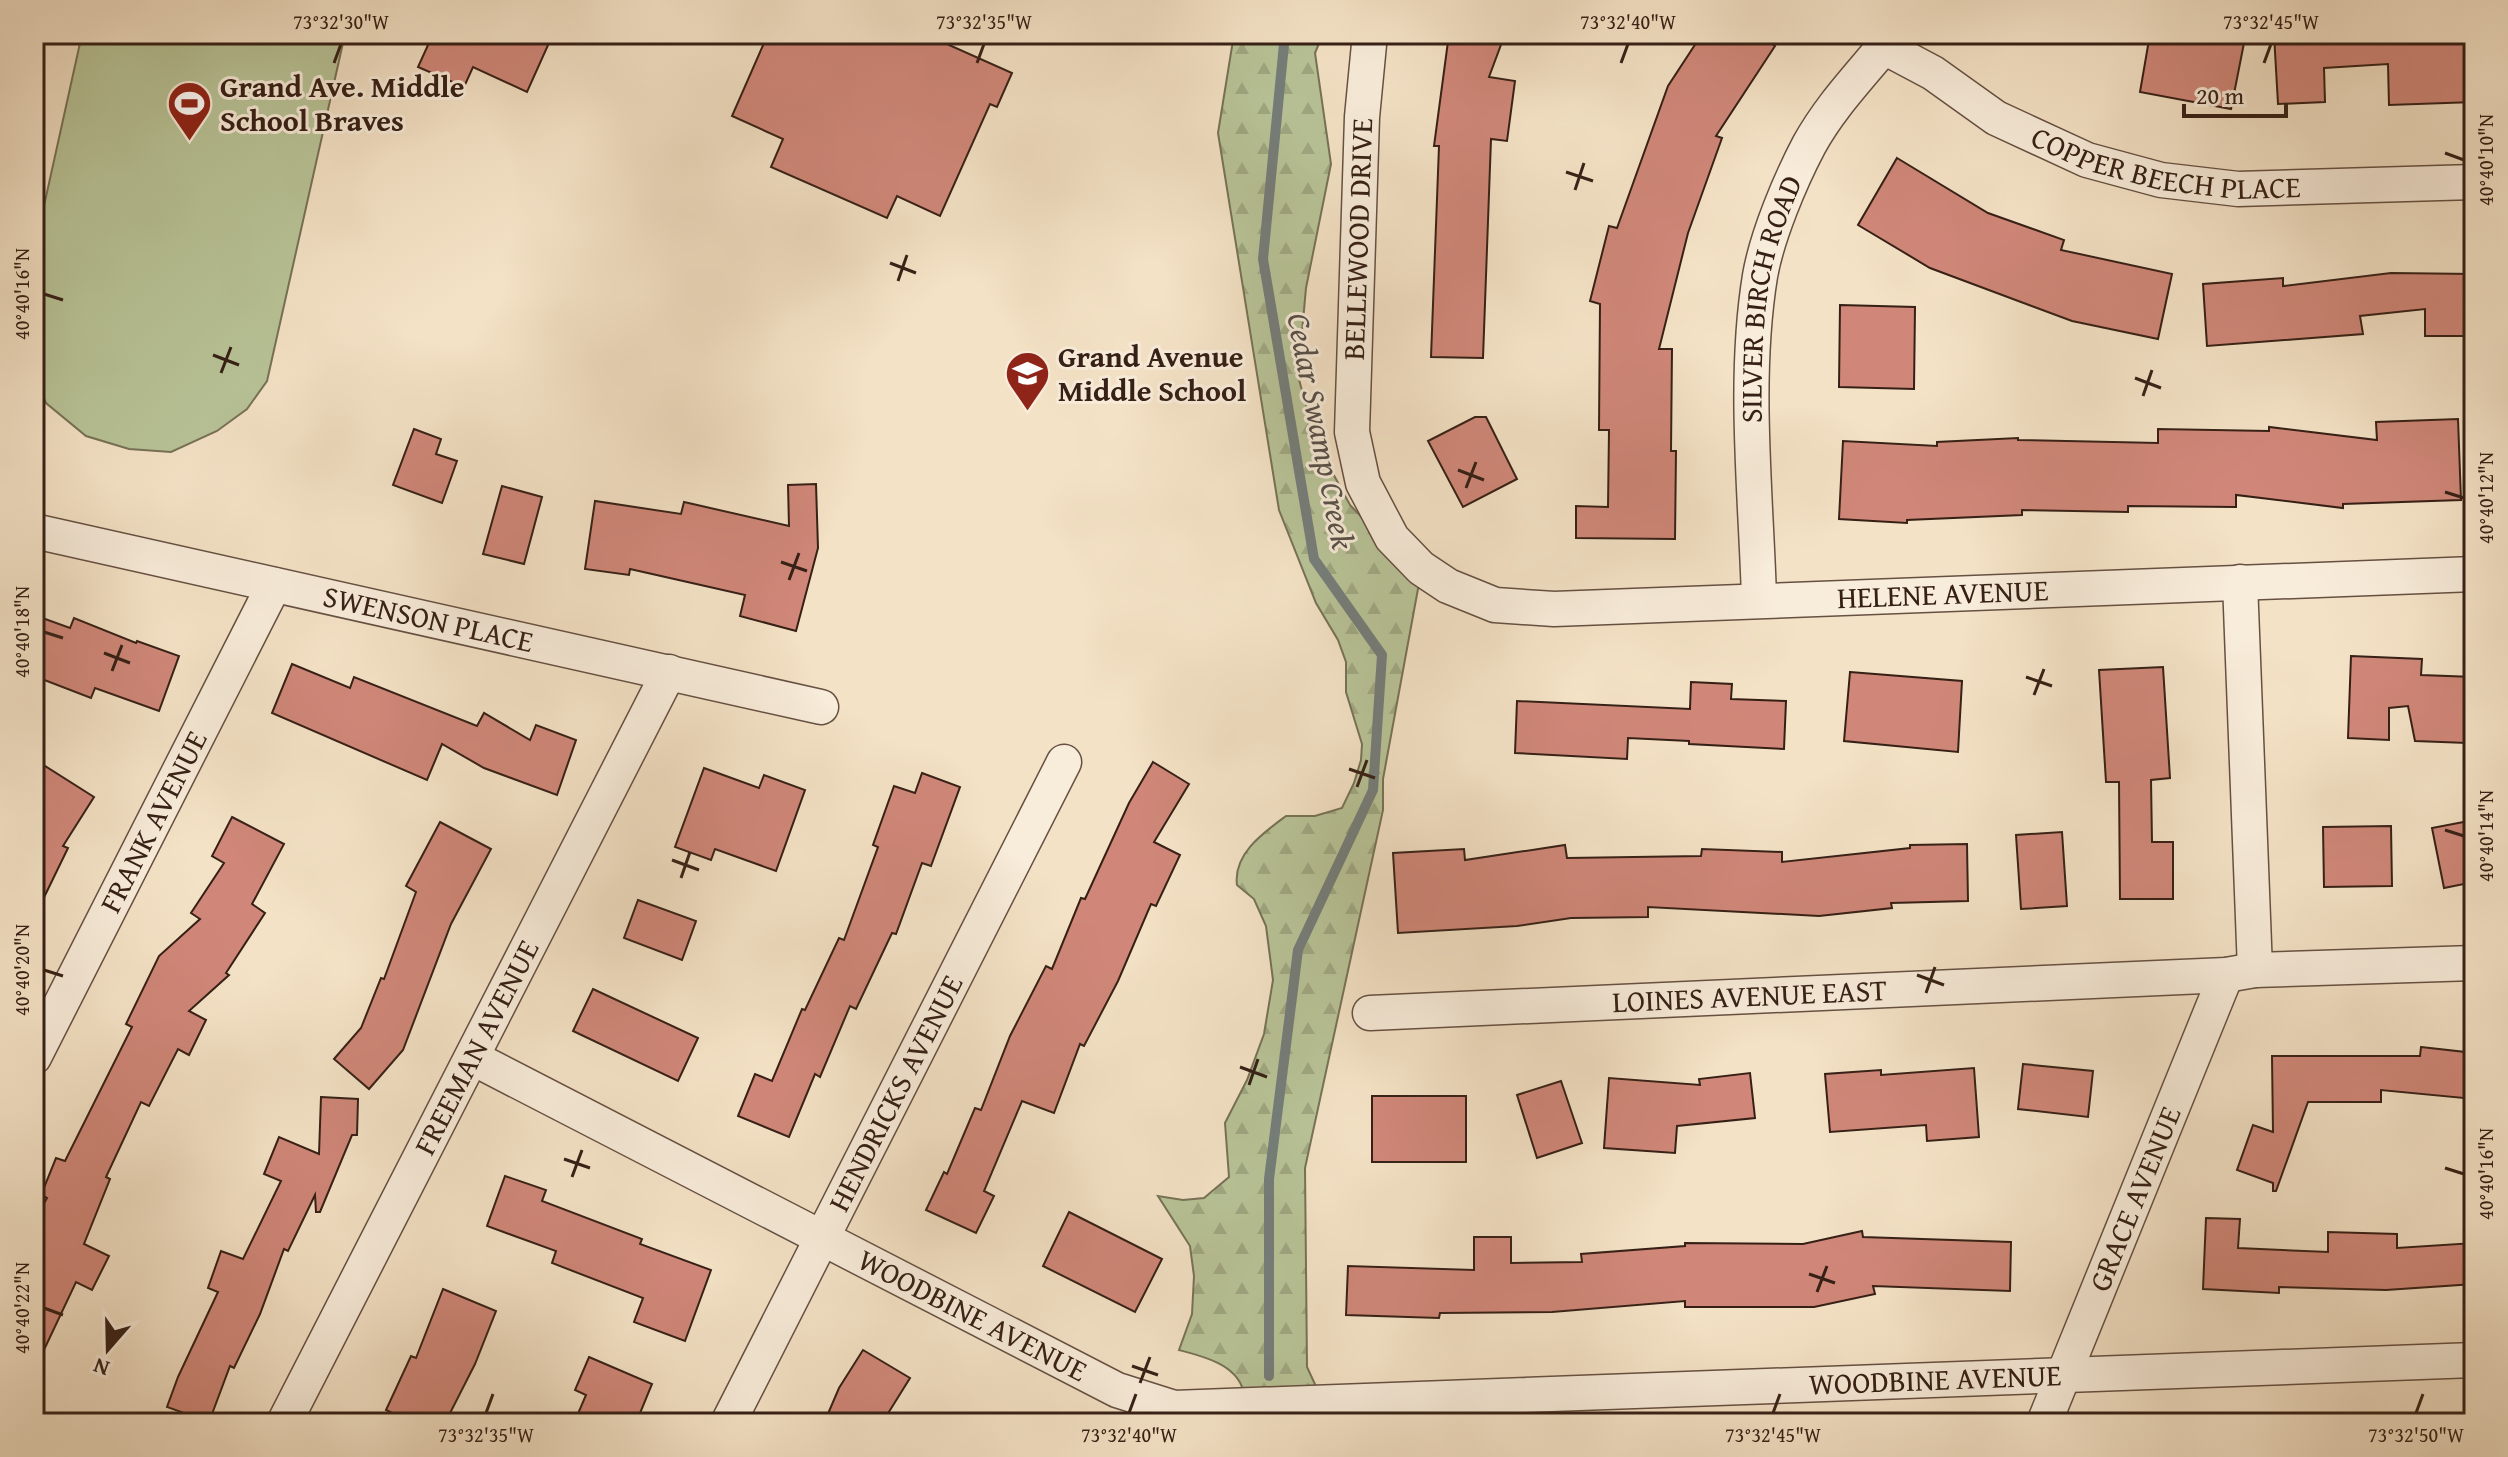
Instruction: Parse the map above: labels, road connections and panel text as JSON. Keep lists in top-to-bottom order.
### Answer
{
  "streets": {
    "street": [
      "COPPER BEECH PLACE",
      "BELLEWOOD DRIVE",
      "SILVER BIRCH ROAD",
      "HELENE AVENUE",
      "SWENSON PLACE",
      "FRANK AVENUE",
      "LOINES AVENUE EAST",
      "FREEMAN AVENUE",
      "HENDRICKS AVENUE",
      "GRACE AVENUE",
      "WOODBINE AVENUE"
    ]
  },
  "crossings": [
    ["COPPER BEECH PLACE", "SILVER BIRCH ROAD"],
    ["BELLEWOOD DRIVE", "HELENE AVENUE"],
    ["SILVER BIRCH ROAD", "HELENE AVENUE"],
    ["HELENE AVENUE", "GRACE AVENUE"],
    ["SWENSON PLACE", "FRANK AVENUE"],
    ["SWENSON PLACE", "FREEMAN AVENUE"],
    ["LOINES AVENUE EAST", "GRACE AVENUE"],
    ["FREEMAN AVENUE", "WOODBINE AVENUE"],
    ["HENDRICKS AVENUE", "WOODBINE AVENUE"],
    ["GRACE AVENUE", "WOODBINE AVENUE"]
  ],
  "water": ["Cedar Swamp Creek"],
  "places": {
    "sports": ["Grand Ave. Middle School Braves"],
    "school or university": ["Grand Avenue Middle School"]
  },
  "scale_bar": "20 m",
  "north": "bottom",
  "coordinates": [
    "73°32'30\"W",
    "73°32'35\"W",
    "73°32'40\"W",
    "73°32'45\"W",
    "40°40'10\"N",
    "40°40'16\"N",
    "40°40'12\"N",
    "40°40'18\"N",
    "40°40'14\"N",
    "40°40'20\"N",
    "40°40'22\"N",
    "73°32'50\"W"
  ]
}
